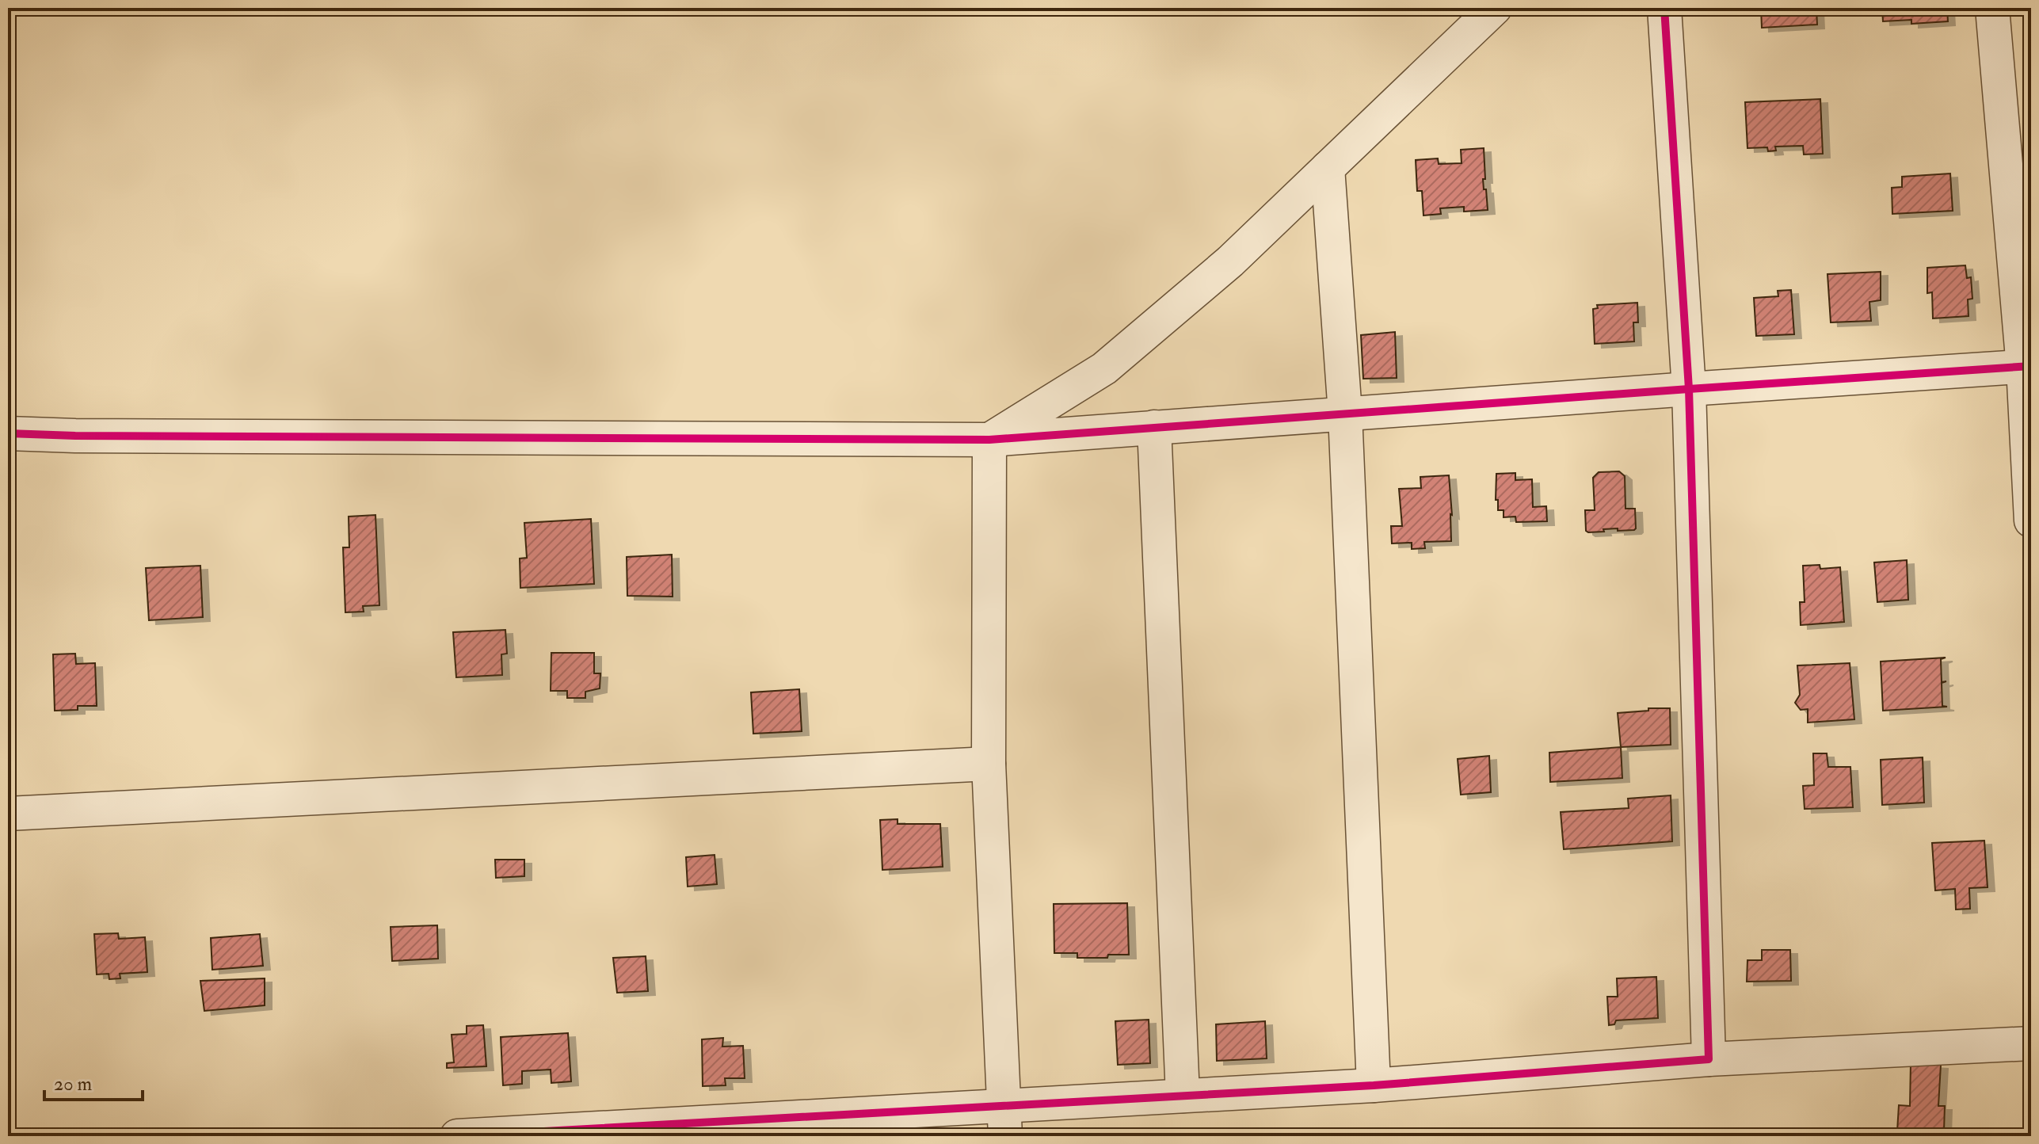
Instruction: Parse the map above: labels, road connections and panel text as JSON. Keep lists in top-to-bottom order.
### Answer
{
  "scale_bar": "20 m"
}
